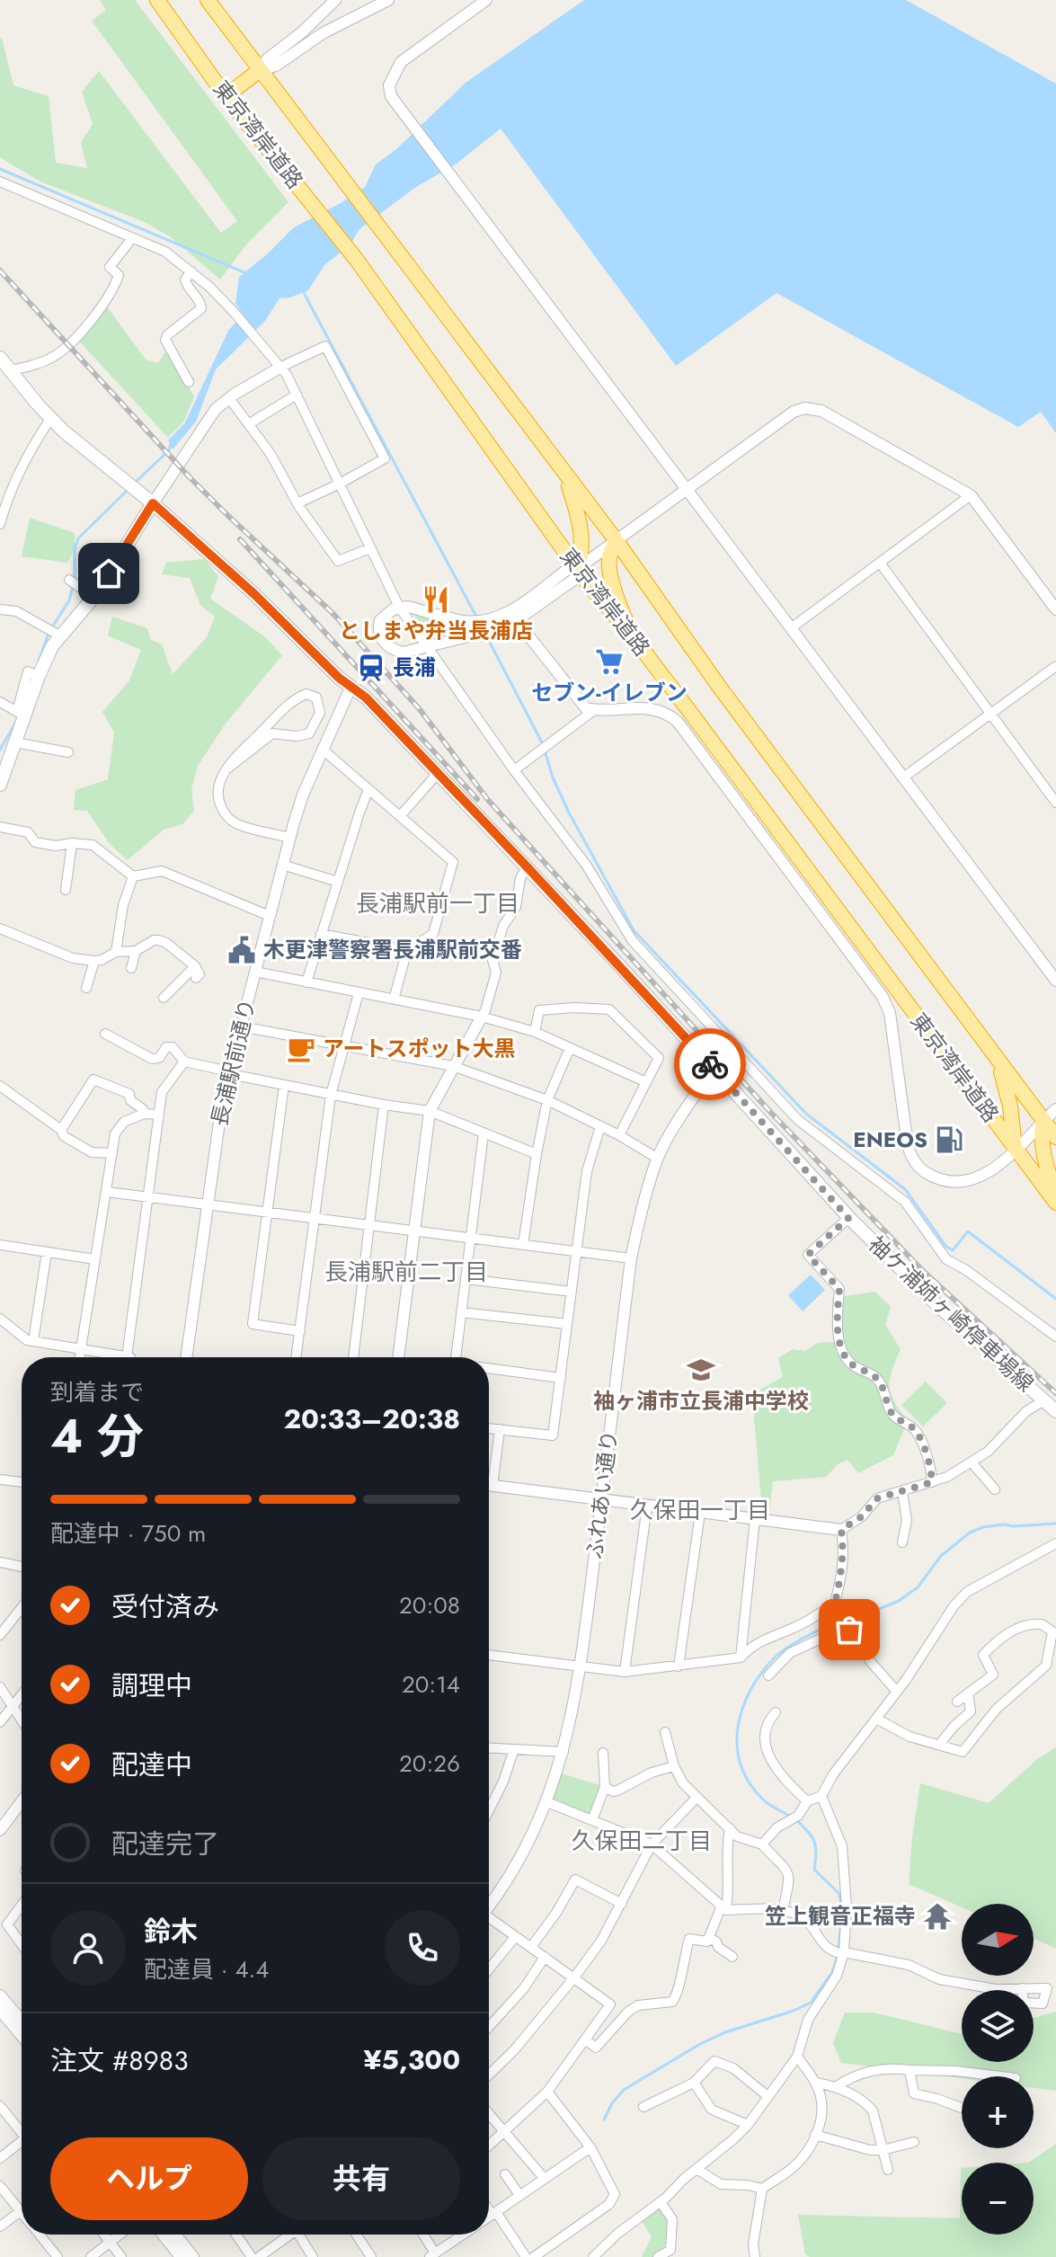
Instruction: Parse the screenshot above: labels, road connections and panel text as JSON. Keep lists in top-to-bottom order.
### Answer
{
  "streets": {
    "highway": ["東京湾岸道路"],
    "main road": ["袖ケ浦姉ヶ崎停車場線"],
    "street": ["長浦駅前通り", "ふれあい通り"]
  },
  "crossings": [
    ["長浦駅前通り", "袖ケ浦姉ヶ崎停車場線"],
    ["袖ケ浦姉ヶ崎停車場線", "ふれあい通り"]
  ],
  "districts": [
    "長浦駅前一丁目",
    "長浦駅前二丁目",
    "久保田一丁目",
    "久保田二丁目"
  ],
  "places": {
    "restaurant": ["としまや弁当長浦店"],
    "supermarket": ["セブン-イレブン"],
    "station": ["長浦"],
    "public building": ["木更津警察署長浦駅前交番"],
    "cafe": ["アートスポット大黒"],
    "fuel station": ["ENEOS"],
    "school or university": ["袖ヶ浦市立長浦中学校"],
    "temple": ["笠上観音正福寺"]
  },
  "north": "right",
  "page": {
    "heading": ["4 分", "到着まで", "20:33–20:38"],
    "panel": [
      "鈴木",
      "配達員 · 4.4",
      "注文 #8983",
      "¥5,300"
    ],
    "bar": "配達中 · 750 m",
    "list": [
      ["受付済み", "20:08"],
      ["調理中", "20:14"],
      ["配達中", "20:26"],
      "配達完了"
    ],
    "map_buttons": ["+", "−"],
    "buttons": ["ヘルプ", "共有"]
  }
}
